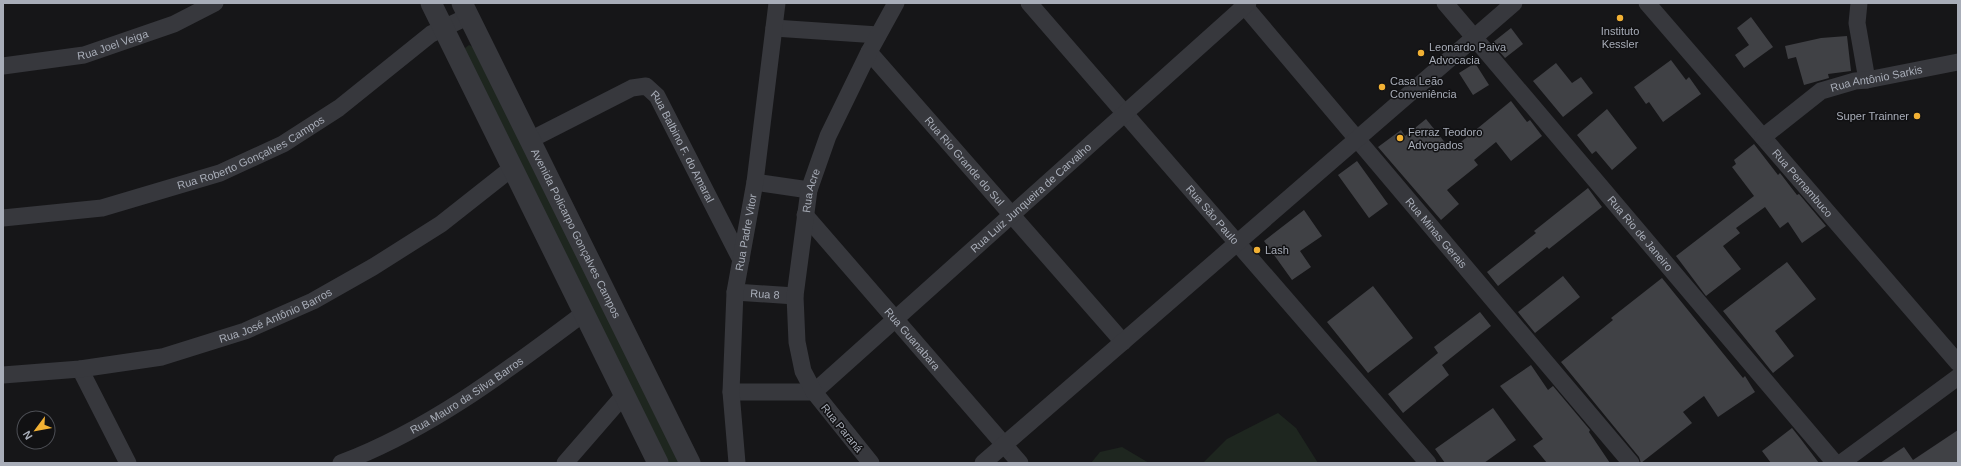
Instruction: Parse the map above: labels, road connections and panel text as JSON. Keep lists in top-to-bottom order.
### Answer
{
  "streets": {
    "street": [
      "Rua Joel Veiga",
      "Rua Antônio Sarkis",
      "Rua Balbino F. do Amaral",
      "Rua Roberto Gonçalves Campos",
      "Rua Rio Grande do Sul",
      "Rua Pernambuco",
      "Rua Acre",
      "Rua Luiz Junqueira de Carvalho",
      "Rua São Paulo",
      "Avenida Policarpo Gonçalves Campos",
      "Rua Padre Vitor",
      "Rua Minas Gerais",
      "Rua Rio de Janeiro",
      "Rua 8",
      "Rua José Antônio Barros",
      "Rua Guanabara",
      "Rua Mauro da Silva Barros",
      "Rua Paraná"
    ]
  },
  "crossings": [
    ["Rua Antônio Sarkis", "Rua Pernambuco"],
    ["Rua Balbino F. do Amaral", "Avenida Policarpo Gonçalves Campos"],
    ["Rua Balbino F. do Amaral", "Rua Padre Vitor"],
    ["Rua Roberto Gonçalves Campos", "Avenida Policarpo Gonçalves Campos"],
    ["Rua Rio Grande do Sul", "Rua Acre"],
    ["Rua Rio Grande do Sul", "Rua Luiz Junqueira de Carvalho"],
    ["Rua Acre", "Rua Luiz Junqueira de Carvalho"],
    ["Rua Acre", "Rua 8"],
    ["Rua Acre", "Rua Guanabara"],
    ["Rua Acre", "Rua Paraná"],
    ["Rua Luiz Junqueira de Carvalho", "Rua São Paulo"],
    ["Rua Luiz Junqueira de Carvalho", "Rua Minas Gerais"],
    ["Rua Luiz Junqueira de Carvalho", "Rua Guanabara"],
    ["Rua Luiz Junqueira de Carvalho", "Rua Paraná"],
    ["Rua Padre Vitor", "Rua 8"]
  ],
  "places": [
    "Instituto Kessler",
    "Leonardo Paiva Advocacia",
    "Casa Leão Conveniência",
    "Super Trainner",
    "Ferraz Teodoro Advogados",
    "Lash"
  ],
  "north": "bottom left"
}
